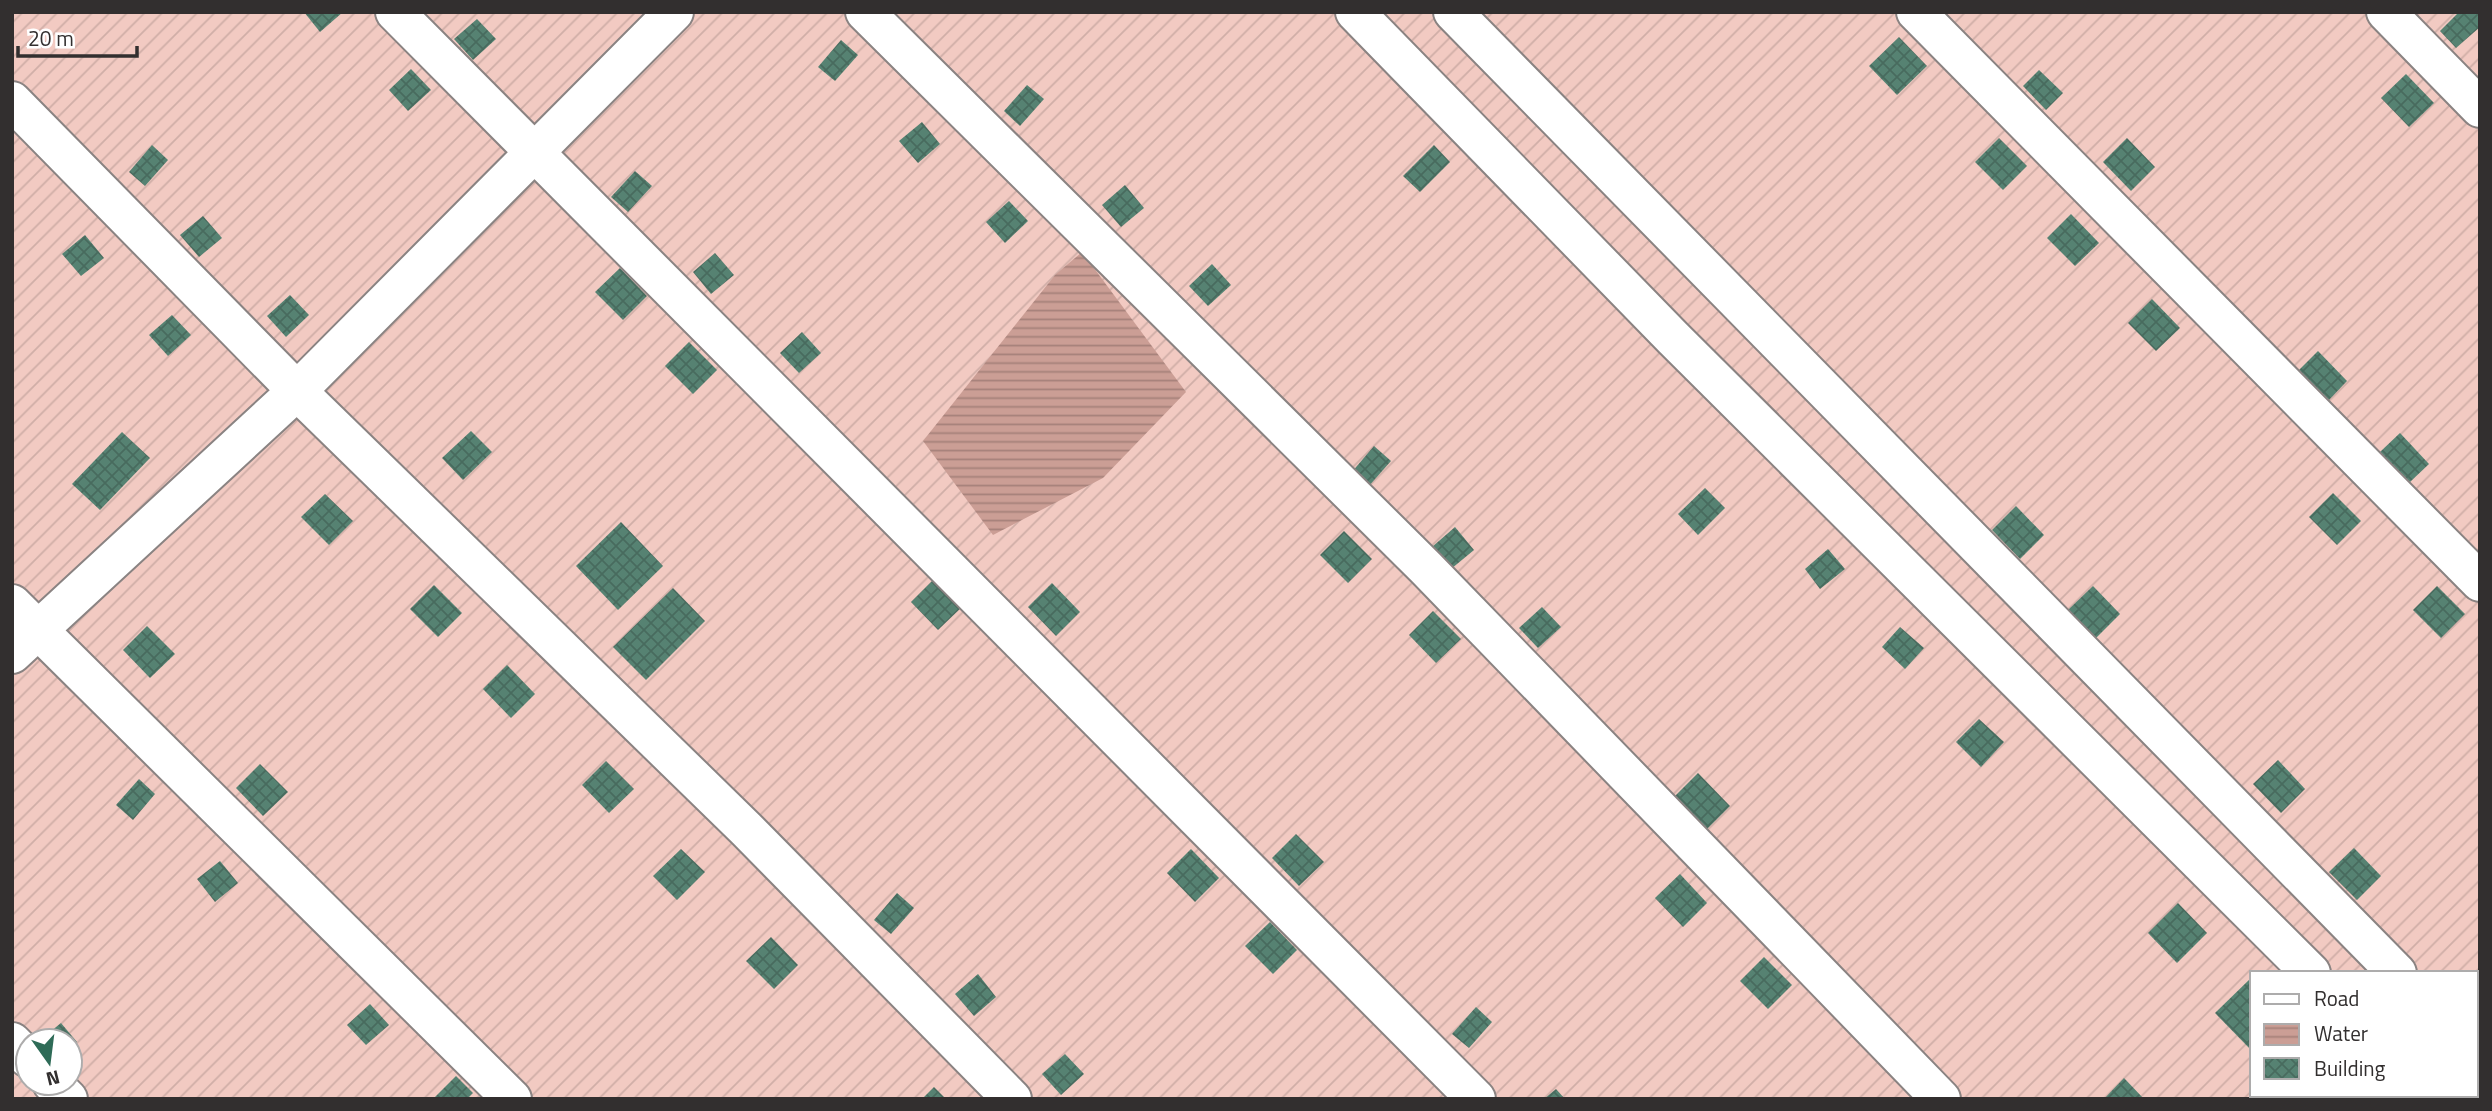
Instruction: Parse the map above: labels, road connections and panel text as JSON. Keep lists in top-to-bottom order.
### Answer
{
  "legend": ["Road", "Water", "Building"],
  "scale_bar": "20 m",
  "north": "bottom"
}
